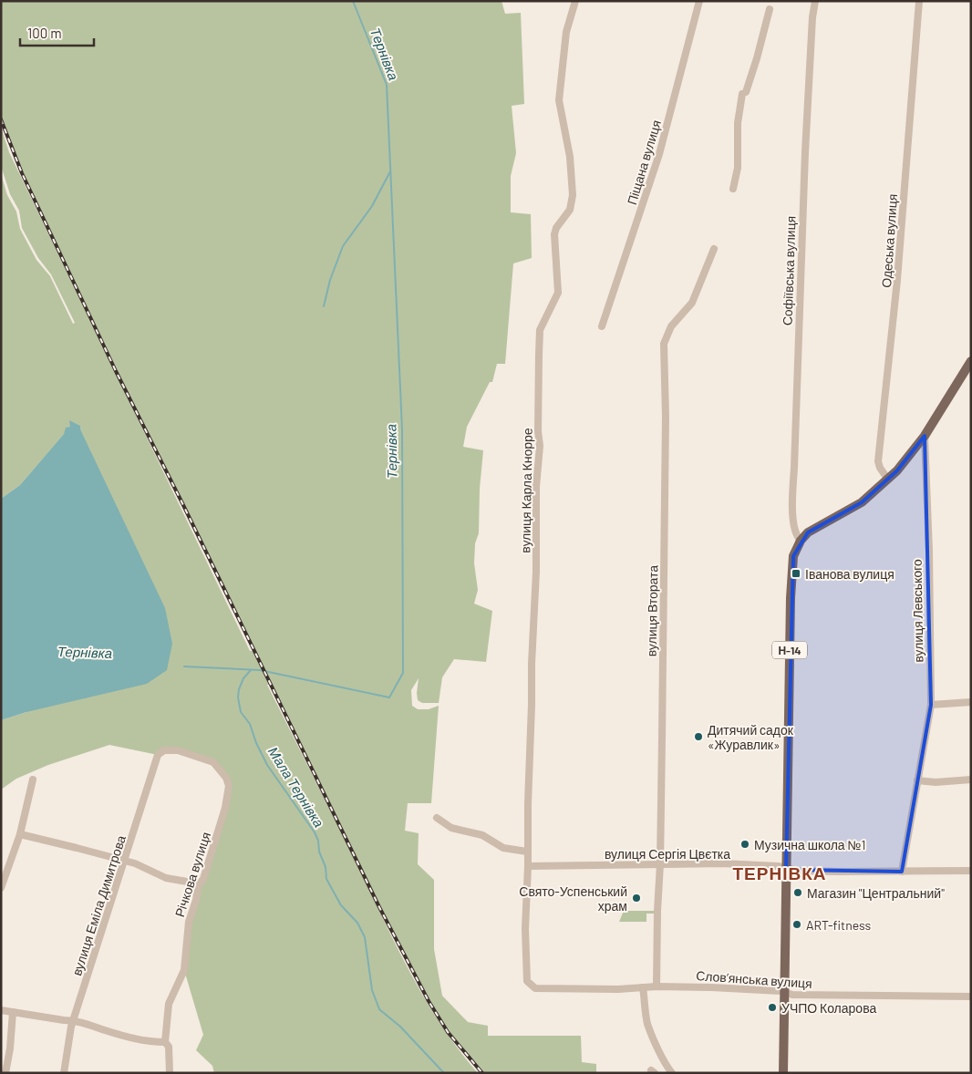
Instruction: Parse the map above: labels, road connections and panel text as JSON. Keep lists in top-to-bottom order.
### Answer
{
  "streets": {
    "main road": ["Н-14"],
    "street": [
      "Піщана вулиця",
      "Одеська вулиця",
      "Софіївська вулиця",
      "вулиця Карла Кнорре",
      "вулиця Втората",
      "вулиця Левського",
      "вулиця Сергія Цвєтка",
      "Річкова вулиця",
      "вулиця Еміла Димитрова",
      "Словʼянська вулиця"
    ]
  },
  "crossings": [
    ["Софіївська вулиця", "Н-14"],
    ["вулиця Карла Кнорре", "вулиця Сергія Цвєтка"],
    ["вулиця Карла Кнорре", "Словʼянська вулиця"],
    ["вулиця Втората", "вулиця Сергія Цвєтка"],
    ["вулиця Втората", "Словʼянська вулиця"],
    ["вулиця Левського", "вулиця Сергія Цвєтка"],
    ["Н-14", "вулиця Сергія Цвєтка"],
    ["Н-14", "Словʼянська вулиця"],
    ["Річкова вулиця", "вулиця Еміла Димитрова"]
  ],
  "districts": ["ТЕРНІВКА"],
  "water": ["Тернівка", "Мала Тернівка"],
  "places": {
    "transit": ["Іванова вулиця"],
    "other": [
      "Дитячий садок «Журавлик»",
      "Музична школа №1",
      "Магазин \"Центральний\"",
      "Свято-Успенський храм",
      "ART-fitness",
      "УЧПО Коларова"
    ]
  },
  "scale_bar": "100 m"
}
